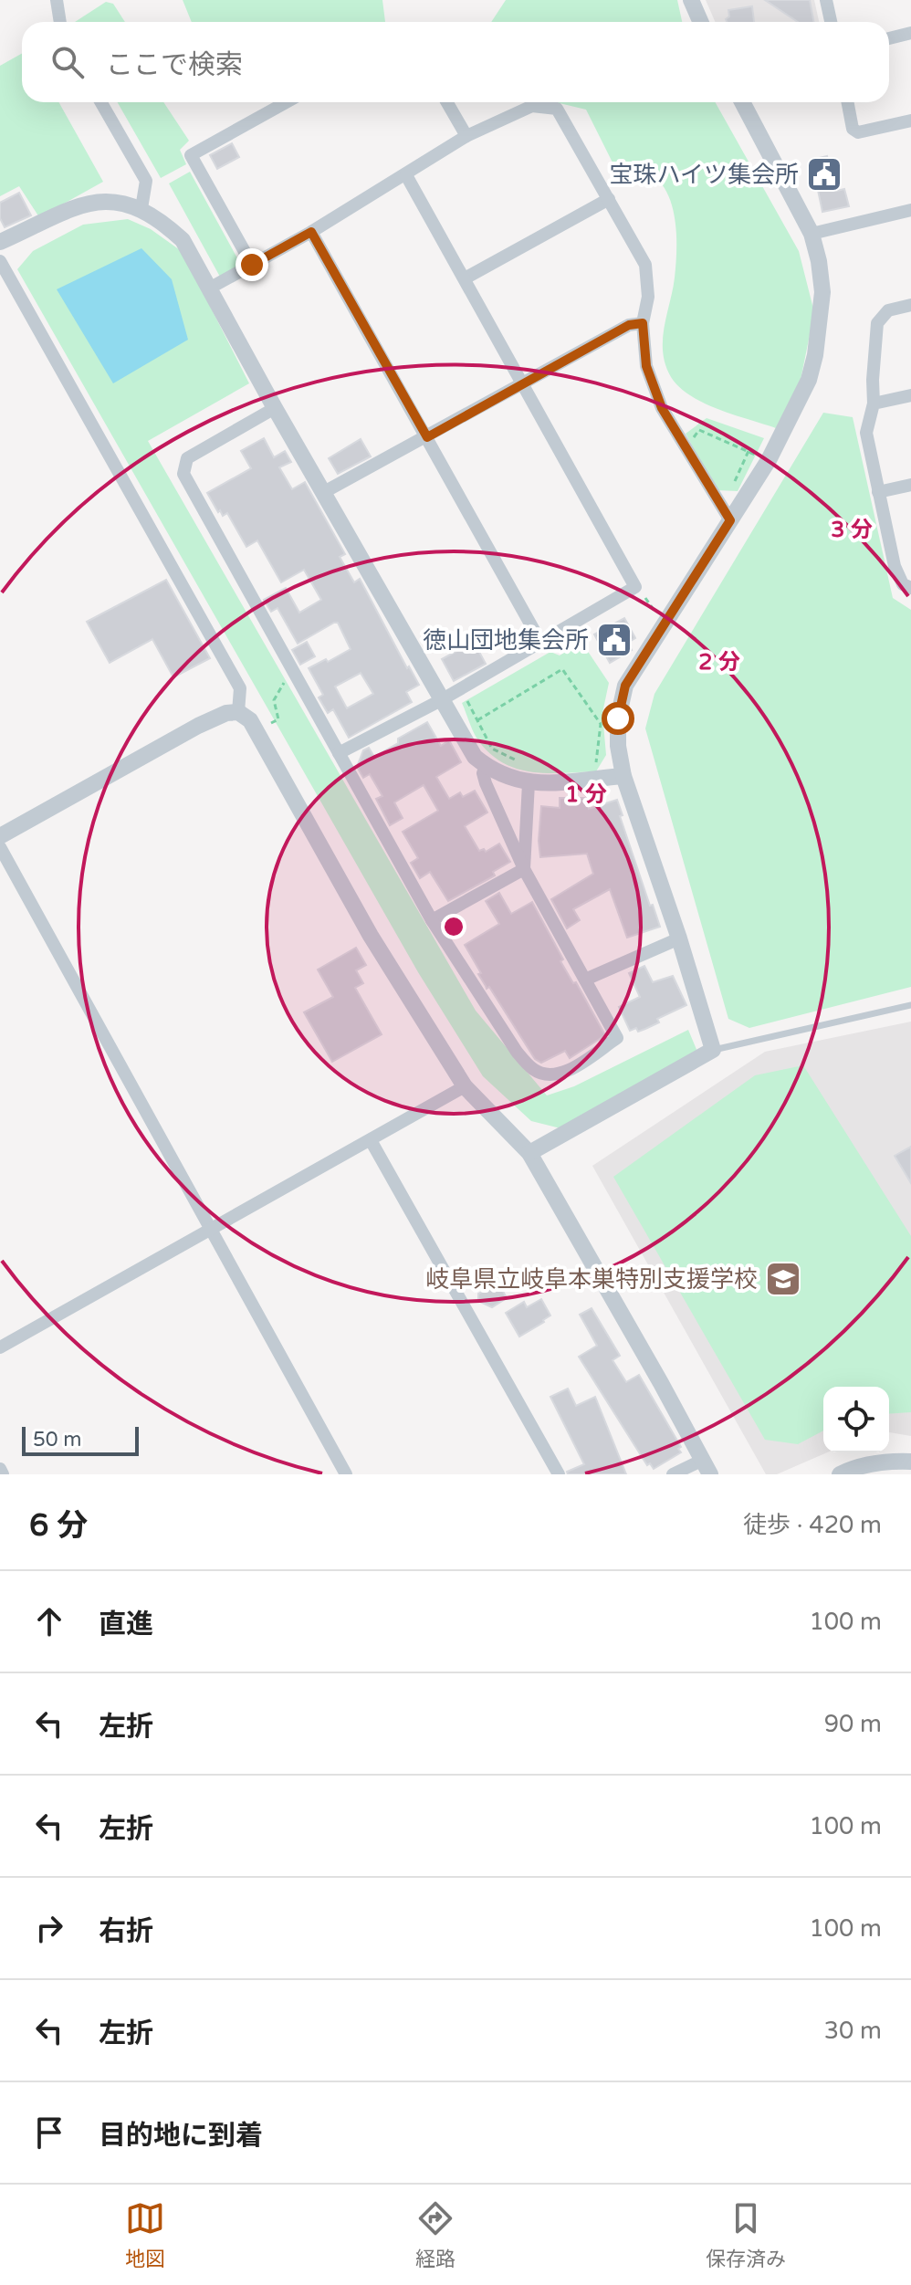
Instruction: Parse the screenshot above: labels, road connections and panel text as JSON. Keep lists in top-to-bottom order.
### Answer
{
  "places": {
    "public building": ["宝珠ハイツ集会所", "徳山団地集会所"],
    "school or university": ["岐阜県立岐阜本巣特別支援学校"]
  },
  "scale_bar": "50 m",
  "page": {
    "search": "ここで検索",
    "scale": "50 m",
    "heading": ["6 分", "徒歩 · 420 m"],
    "list": [
      ["直進", "100 m"],
      ["左折", "90 m"],
      ["左折", "100 m"],
      ["右折", "100 m"],
      ["左折", "30 m"],
      "目的地に到着"
    ],
    "nav": ["地図", "経路", "保存済み"]
  },
  "rings": ["3 分", "2 分", "1 分"]
}
